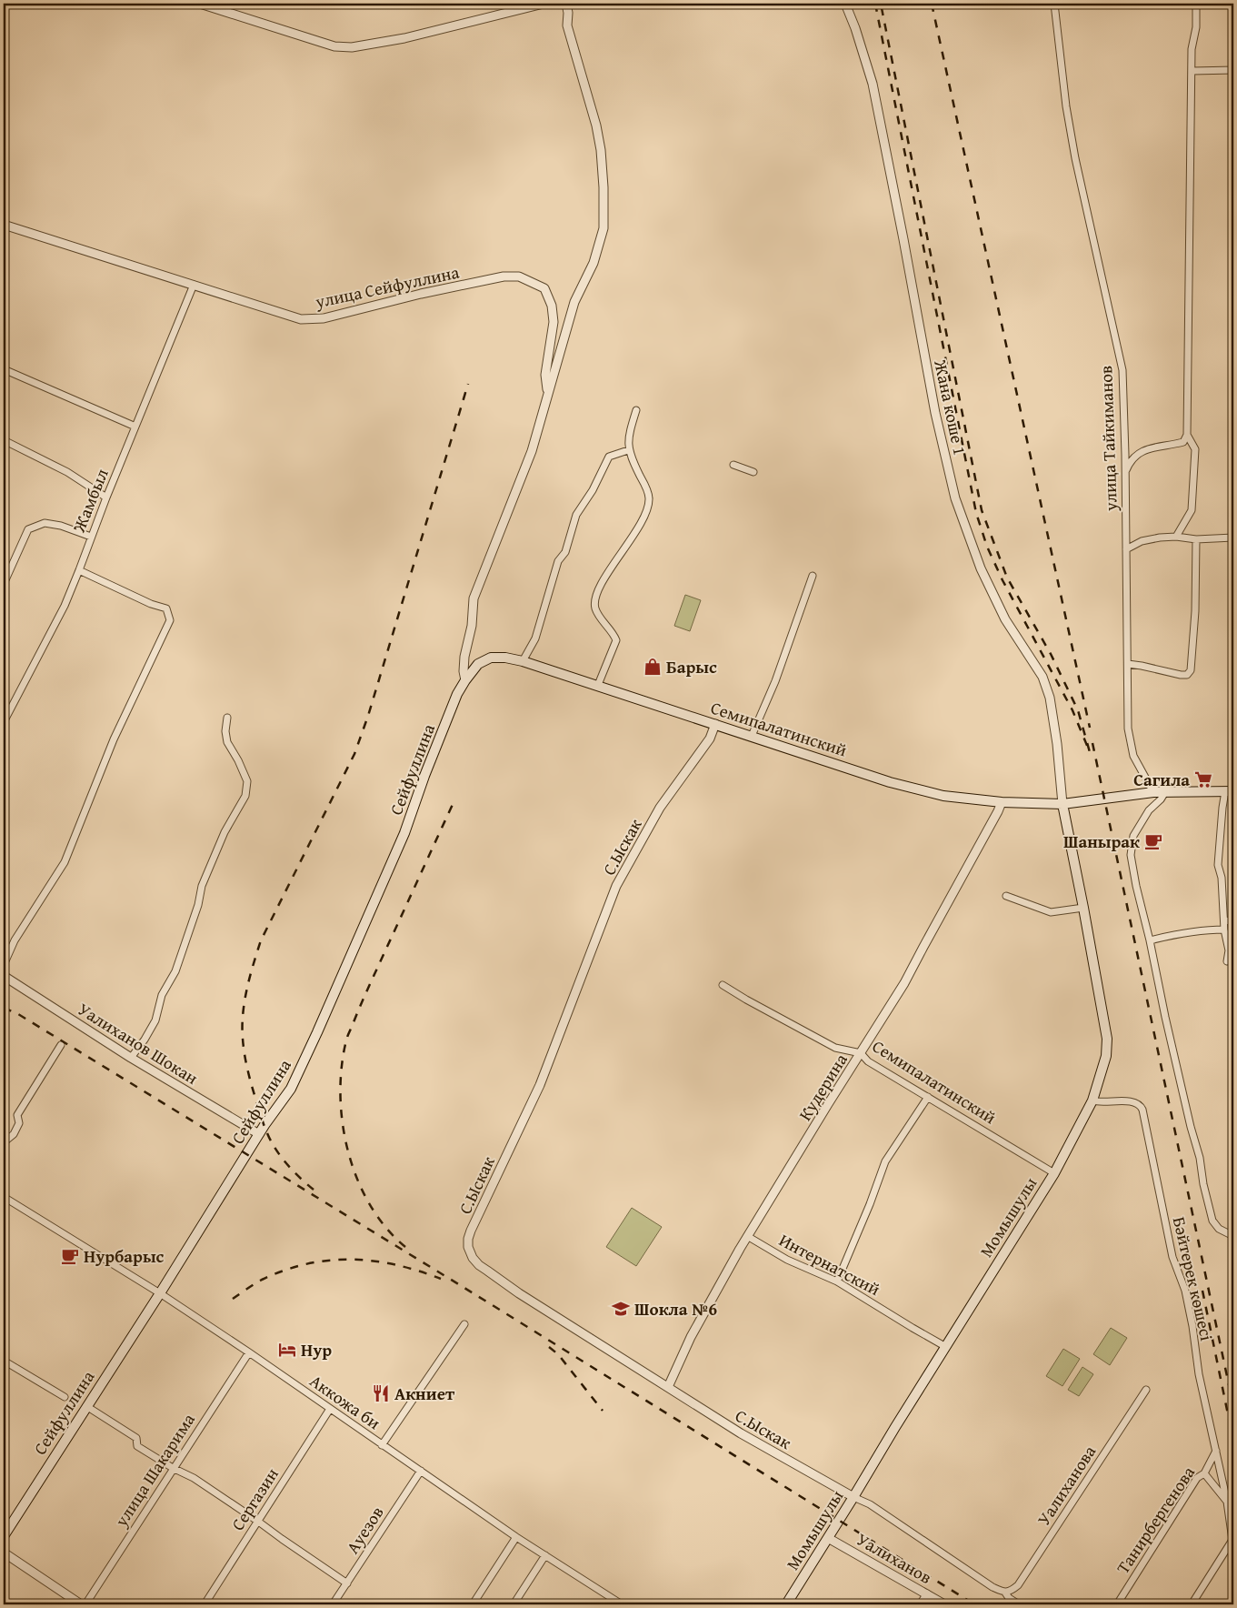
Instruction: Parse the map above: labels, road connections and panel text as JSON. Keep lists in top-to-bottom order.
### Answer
{
  "streets": {
    "main road": ["Семипалатинский", "Сейфуллина", "Момышулы"],
    "street": [
      "улица Сейфуллина",
      "Жана коше 1",
      "улица Тайкиманов",
      "Жамбыл",
      "С.Ыскак",
      "Уалиханов Шокан",
      "Кудерина",
      "Интернатский",
      "Бәйтерек көшесі",
      "Аккожа би",
      "улица Шакарима",
      "Уалиханова",
      "Сергазин",
      "Танирбергенова",
      "Ауезов",
      "Уалиханов"
    ]
  },
  "crossings": [
    ["улица Сейфуллина", "Жамбыл"],
    ["улица Сейфуллина", "Сейфуллина"],
    ["Жана коше 1", "Семипалатинский"],
    ["Жана коше 1", "Момышулы"],
    ["улица Тайкиманов", "Семипалатинский"],
    ["Семипалатинский", "Сейфуллина"],
    ["Семипалатинский", "С.Ыскак"],
    ["Семипалатинский", "Кудерина"],
    ["Семипалатинский", "Момышулы"],
    ["Сейфуллина", "Уалиханов Шокан"],
    ["Сейфуллина", "Аккожа би"],
    ["С.Ыскак", "Кудерина"],
    ["С.Ыскак", "Момышулы"],
    ["Кудерина", "Интернатский"],
    ["Момышулы", "Интернатский"],
    ["Момышулы", "Бәйтерек көшесі"],
    ["Момышулы", "Уалиханов"],
    ["Бәйтерек көшесі", "Танирбергенова"],
    ["Аккожа би", "улица Шакарима"],
    ["Аккожа би", "Сергазин"],
    ["Аккожа би", "Ауезов"]
  ],
  "places": {
    "shop": ["Барыс"],
    "supermarket": ["Сагила"],
    "cafe": ["Шанырак", "Нурбарыс"],
    "school or university": ["Шокла №6"],
    "hotel": ["Нур"],
    "restaurant": ["Акниет"]
  }
}
